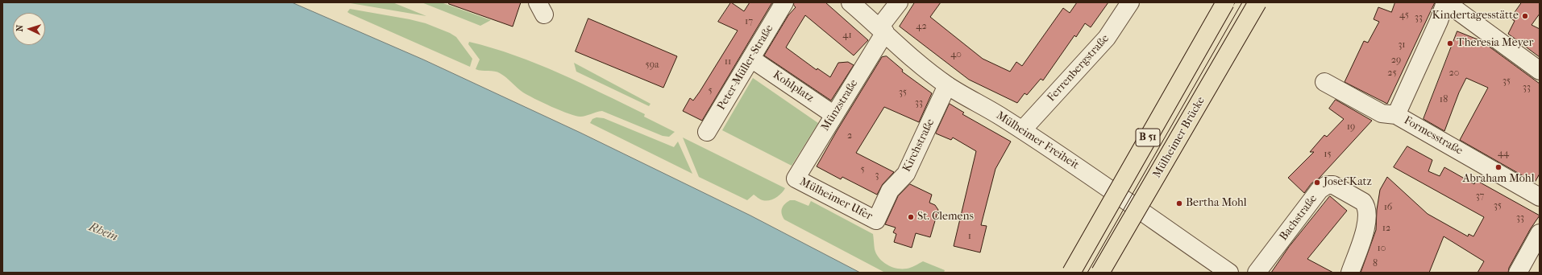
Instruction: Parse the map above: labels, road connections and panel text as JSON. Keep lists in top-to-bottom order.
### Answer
{
  "streets": {
    "main road": ["B 51", "Mülheimer Brücke"],
    "street": [
      "Peter-Müller-Straße",
      "Ferrenbergstraße",
      "Kohlplatz",
      "Münzstraße",
      "Formesstraße",
      "Mülheimer Freiheit",
      "Kirchstraße",
      "Mülheimer Ufer",
      "Bachstraße"
    ]
  },
  "crossings": [
    ["Peter-Müller-Straße", "Kohlplatz"],
    ["Ferrenbergstraße", "Mülheimer Freiheit"],
    ["Kohlplatz", "Münzstraße"],
    ["Münzstraße", "Mülheimer Freiheit"],
    ["Münzstraße", "Mülheimer Ufer"],
    ["Mülheimer Freiheit", "Kirchstraße"],
    ["Kirchstraße", "Mülheimer Ufer"]
  ],
  "water": ["Rhein"],
  "places": [
    "Kindertagesstätte",
    "Theresia Meyer",
    "Abraham Mohl",
    "Josef Katz",
    "Bertha Mohl",
    "St. Clemens"
  ],
  "house_numbers": [
    "45",
    "33",
    "17",
    "42",
    "41",
    "31",
    "40",
    "29",
    "11",
    "59a",
    "25",
    "20",
    "35",
    "33",
    "5",
    "35",
    "18",
    "33",
    "19",
    "2",
    "44",
    "15",
    "5",
    "3",
    "37",
    "35",
    "16",
    "33",
    "12",
    "1",
    "10",
    "8"
  ],
  "north": "left"
}
